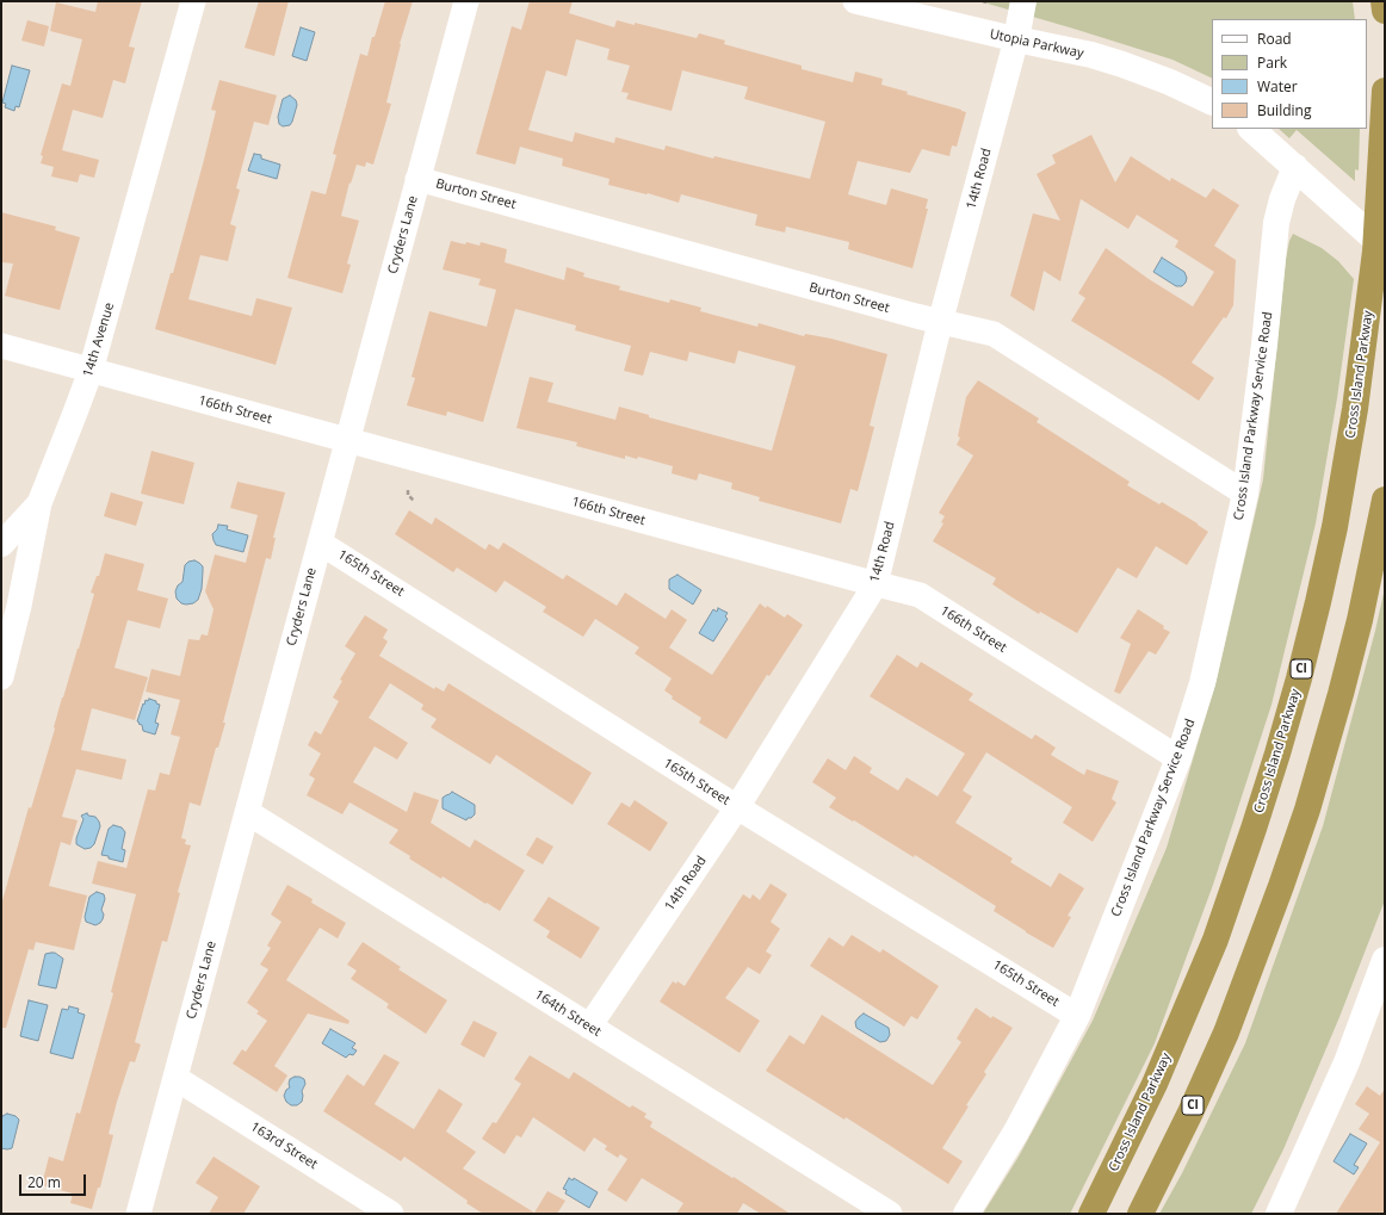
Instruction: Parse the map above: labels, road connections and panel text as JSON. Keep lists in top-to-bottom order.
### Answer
{
  "streets": {
    "highway": ["Cross Island Parkway", "CI"],
    "street": [
      "Utopia Parkway",
      "14th Road",
      "Burton Street",
      "Cryders Lane",
      "14th Avenue",
      "166th Street",
      "Cross Island Parkway Service Road",
      "165th Street",
      "164th Street",
      "163rd Street"
    ]
  },
  "crossings": [
    ["Utopia Parkway", "14th Road"],
    ["14th Road", "Burton Street"],
    ["14th Road", "166th Street"],
    ["14th Road", "165th Street"],
    ["14th Road", "164th Street"],
    ["Burton Street", "Cryders Lane"],
    ["Burton Street", "Cross Island Parkway Service Road"],
    ["Cryders Lane", "166th Street"],
    ["Cryders Lane", "165th Street"],
    ["Cryders Lane", "164th Street"],
    ["Cryders Lane", "163rd Street"],
    ["14th Avenue", "166th Street"],
    ["166th Street", "Cross Island Parkway Service Road"],
    ["Cross Island Parkway Service Road", "165th Street"]
  ],
  "legend": [
    "Road",
    "Park",
    "Water",
    "Building"
  ],
  "scale_bar": "20 m"
}
